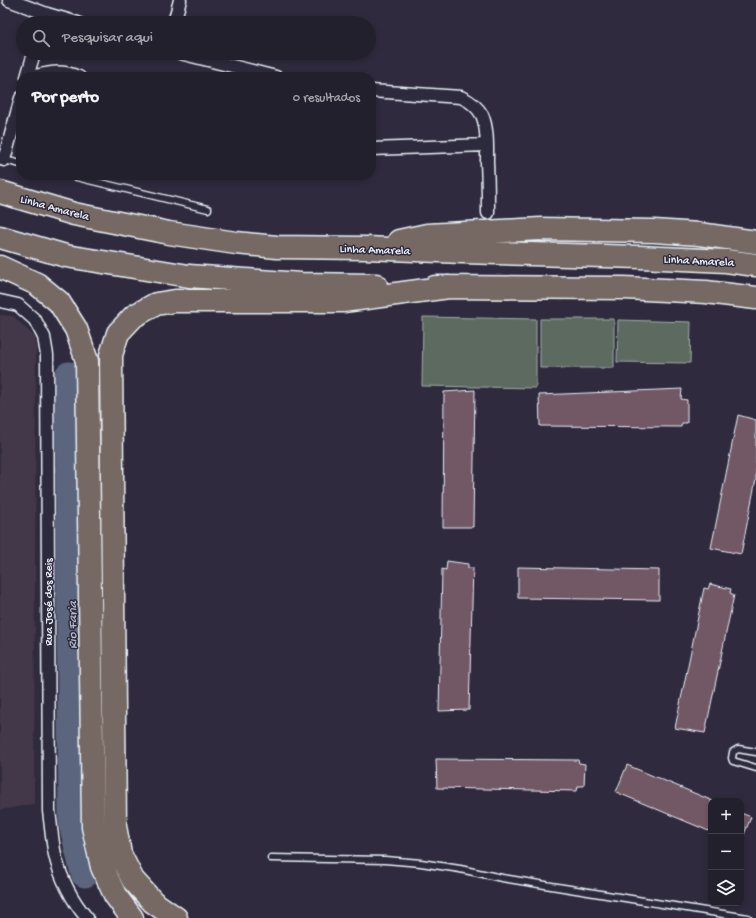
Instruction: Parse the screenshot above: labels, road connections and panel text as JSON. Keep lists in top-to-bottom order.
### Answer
{
  "streets": {
    "highway": ["Linha Amarela"],
    "street": ["Rua José dos Reis"]
  },
  "water": ["Rio Faria"],
  "page": {
    "search": "Pesquisar aqui",
    "heading": ["Por perto", "0 resultados"],
    "map_buttons": ["+", "−"]
  }
}
